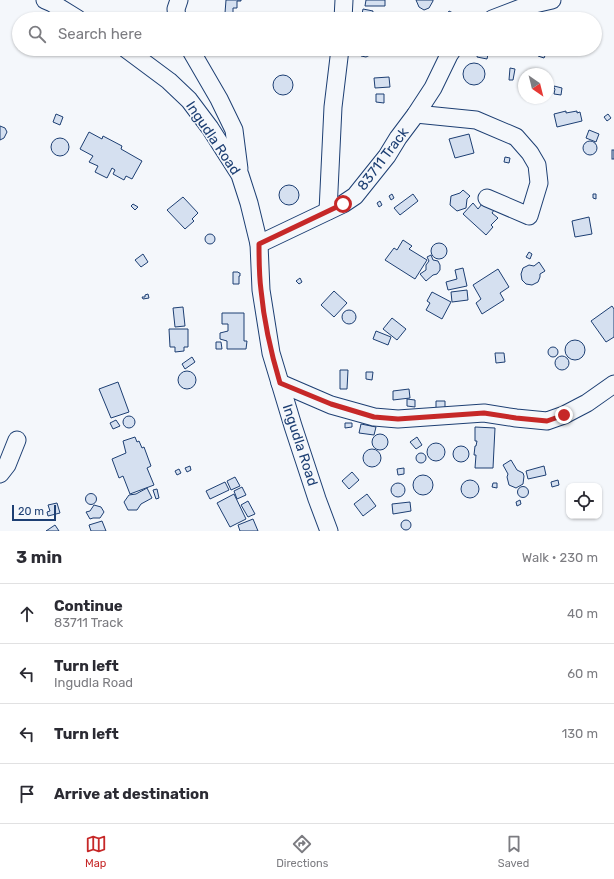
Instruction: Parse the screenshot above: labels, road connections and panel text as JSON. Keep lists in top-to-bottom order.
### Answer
{
  "streets": {
    "street": ["Ingudla Road", "83711 Track"]
  },
  "crossings": [
    ["Ingudla Road", "83711 Track"]
  ],
  "scale_bar": "20 m",
  "north": "bottom right",
  "page": {
    "search": "Search here",
    "scale": "20 m",
    "heading": ["3 min", "Walk · 230 m"],
    "list": [
      ["Continue", "83711 Track", "40 m"],
      ["Turn left", "Ingudla Road", "60 m"],
      ["Turn left", "130 m"],
      "Arrive at destination"
    ],
    "nav": ["Map", "Directions", "Saved"]
  }
}
